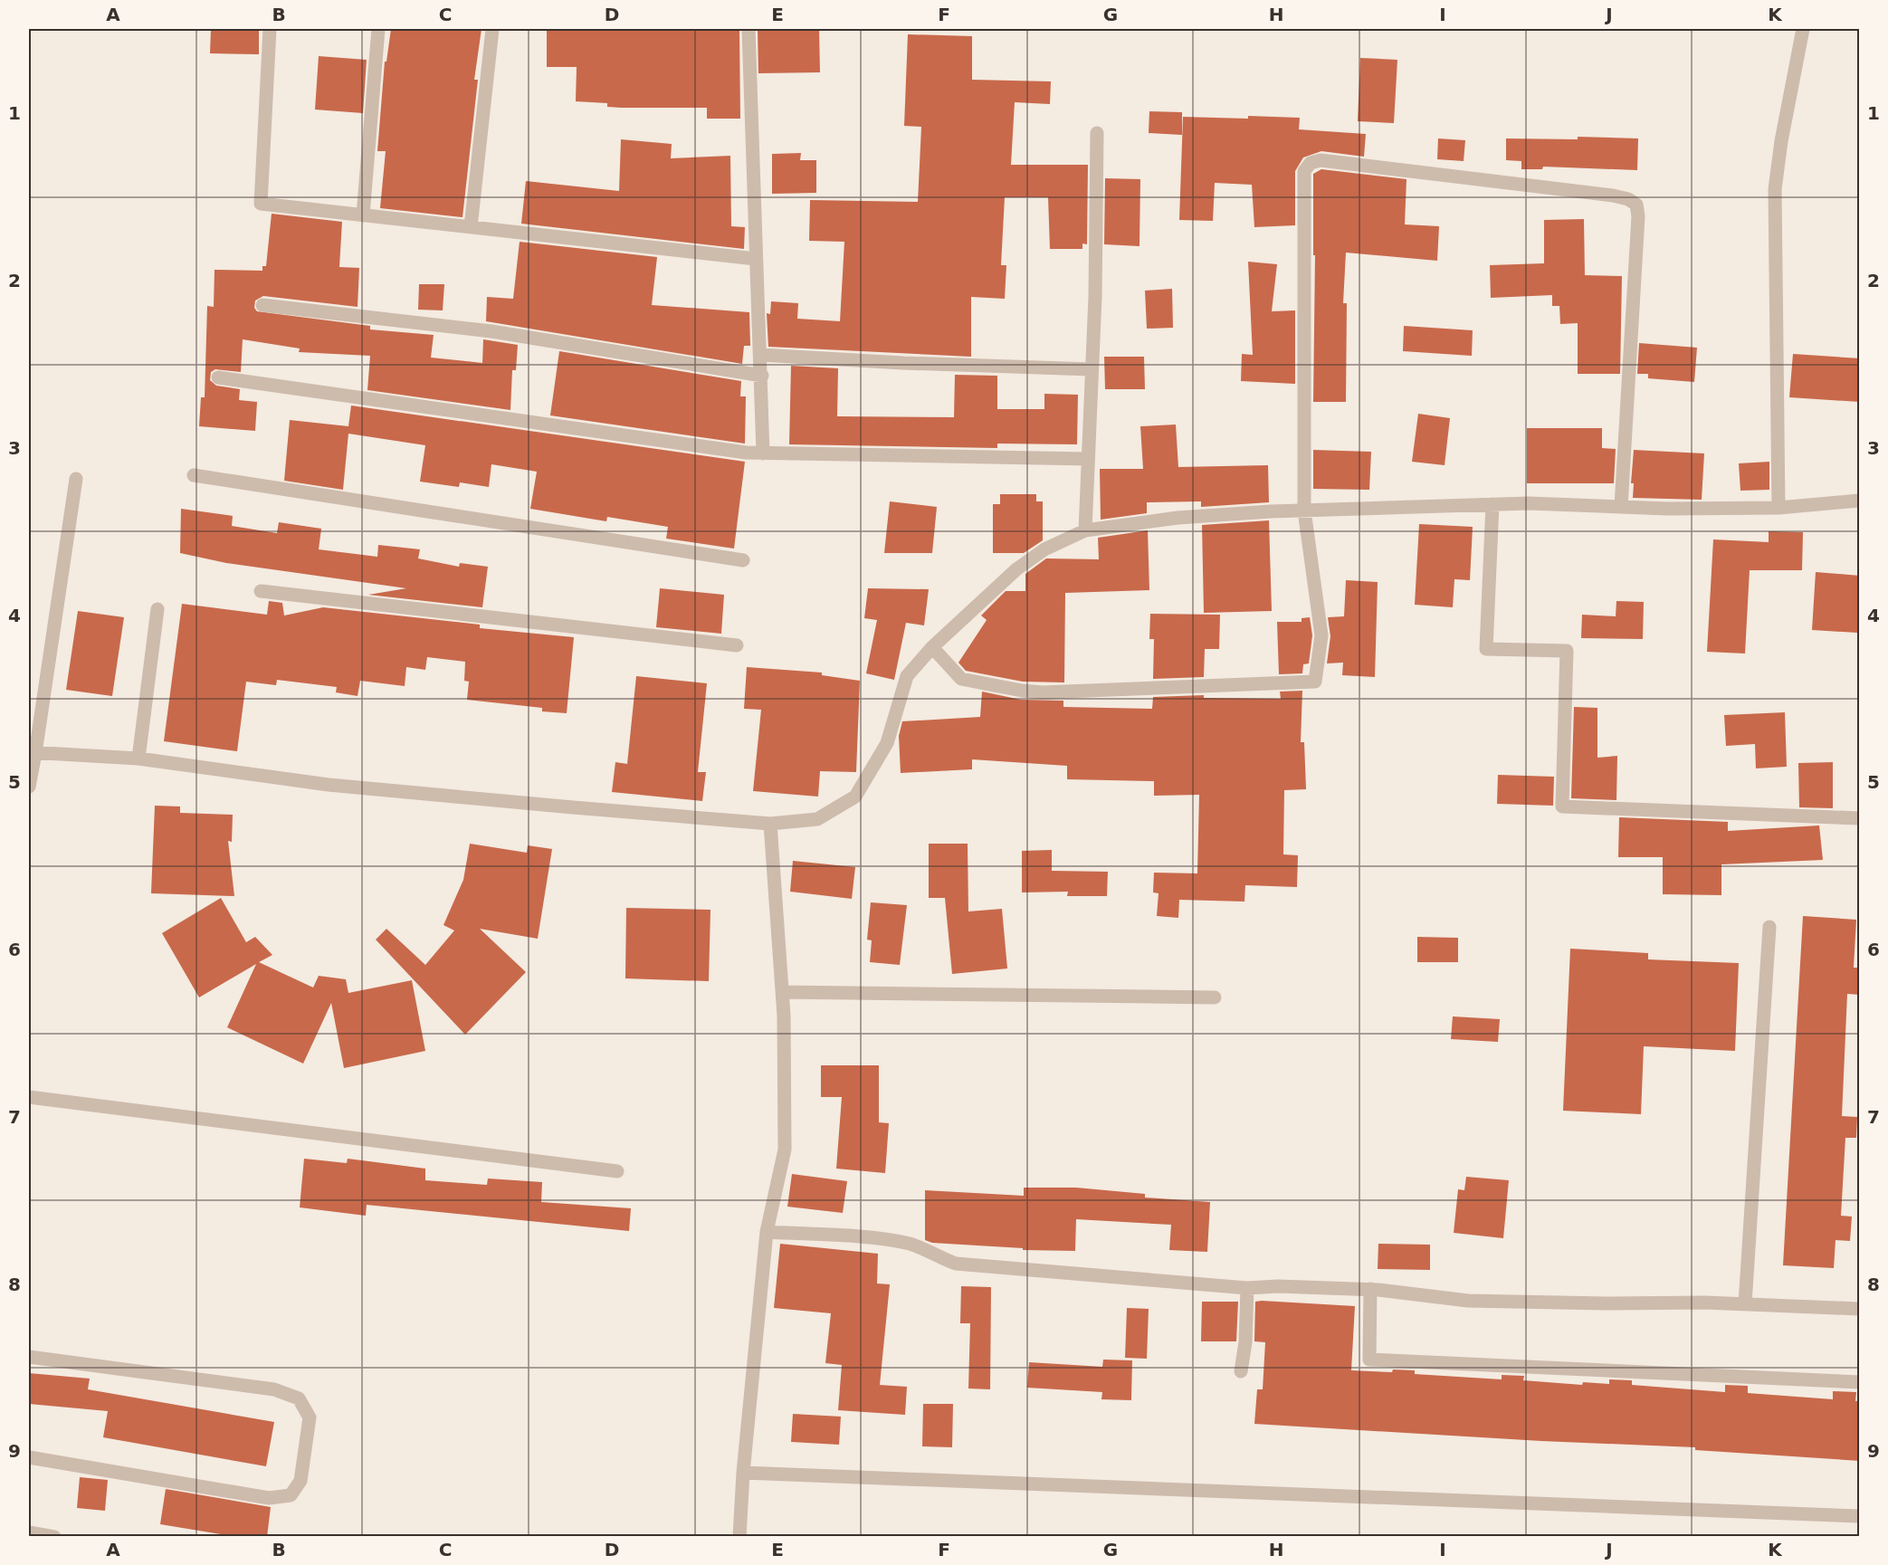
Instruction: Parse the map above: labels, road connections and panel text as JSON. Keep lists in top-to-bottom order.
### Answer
{
  "grid": {
    "columns": [
      "A",
      "B",
      "C",
      "D",
      "E",
      "F",
      "G",
      "H",
      "I",
      "J",
      "K"
    ],
    "rows": [
      "1",
      "2",
      "3",
      "4",
      "5",
      "6",
      "7",
      "8",
      "9"
    ]
  }
}
